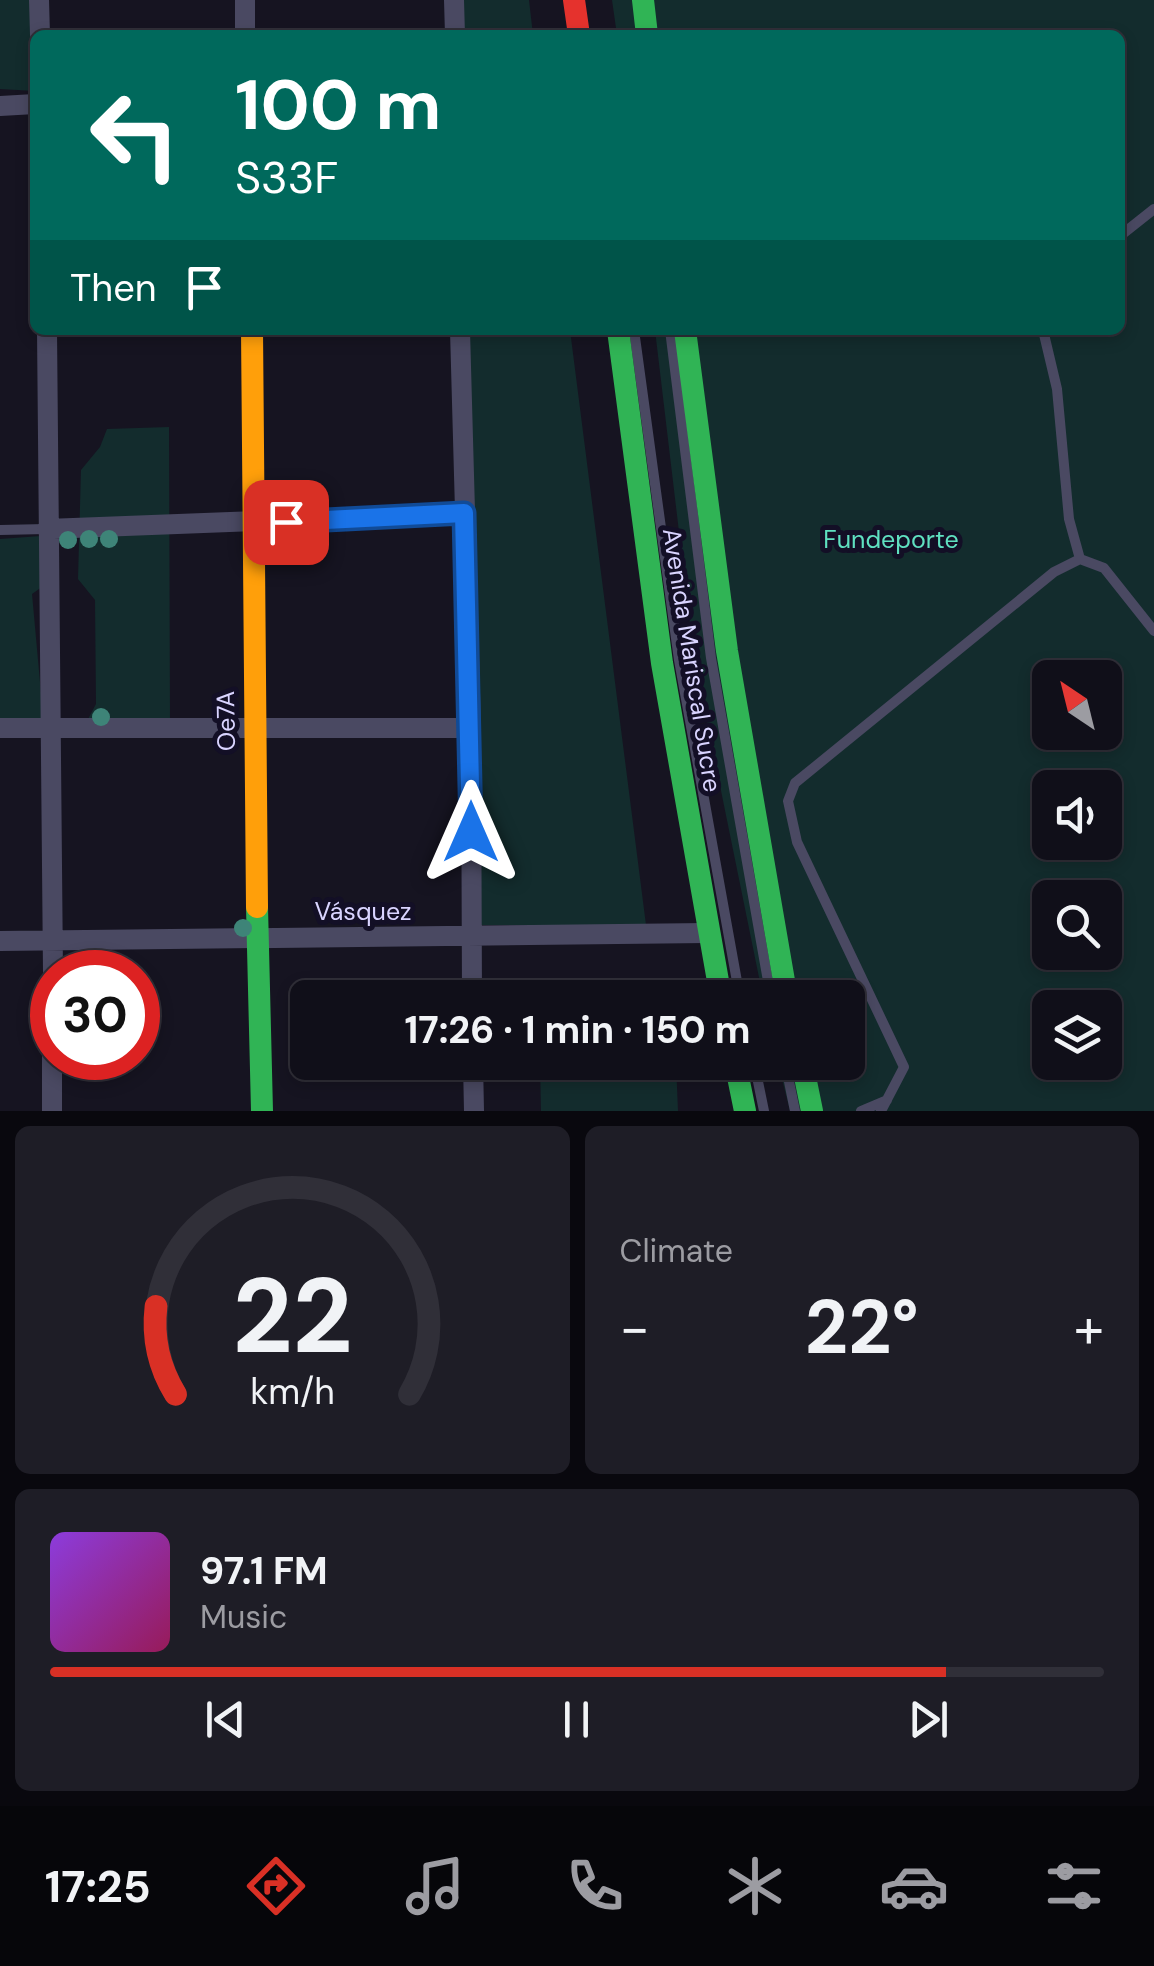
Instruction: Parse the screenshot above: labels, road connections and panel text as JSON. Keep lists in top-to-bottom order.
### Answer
{
  "streets": {
    "main road": ["Avenida Mariscal Sucre", "Oe7A"],
    "street": ["Vásquez"]
  },
  "crossings": [
    ["Avenida Mariscal Sucre", "Vásquez"],
    ["Oe7A", "Vásquez"]
  ],
  "parks": ["Fundeporte"],
  "north": "top left",
  "page": {
    "turn": ["100 m", "S33F"],
    "then": "Then",
    "limit": "30",
    "trip": "17:26 · 1 min · 150 m",
    "tile": "Climate",
    "heat": ["−", "22°", "+"],
    "song": ["97.1 FM", "Music"],
    "tabs": "17:25",
    "gauge": ["22", "km/h"]
  }
}
